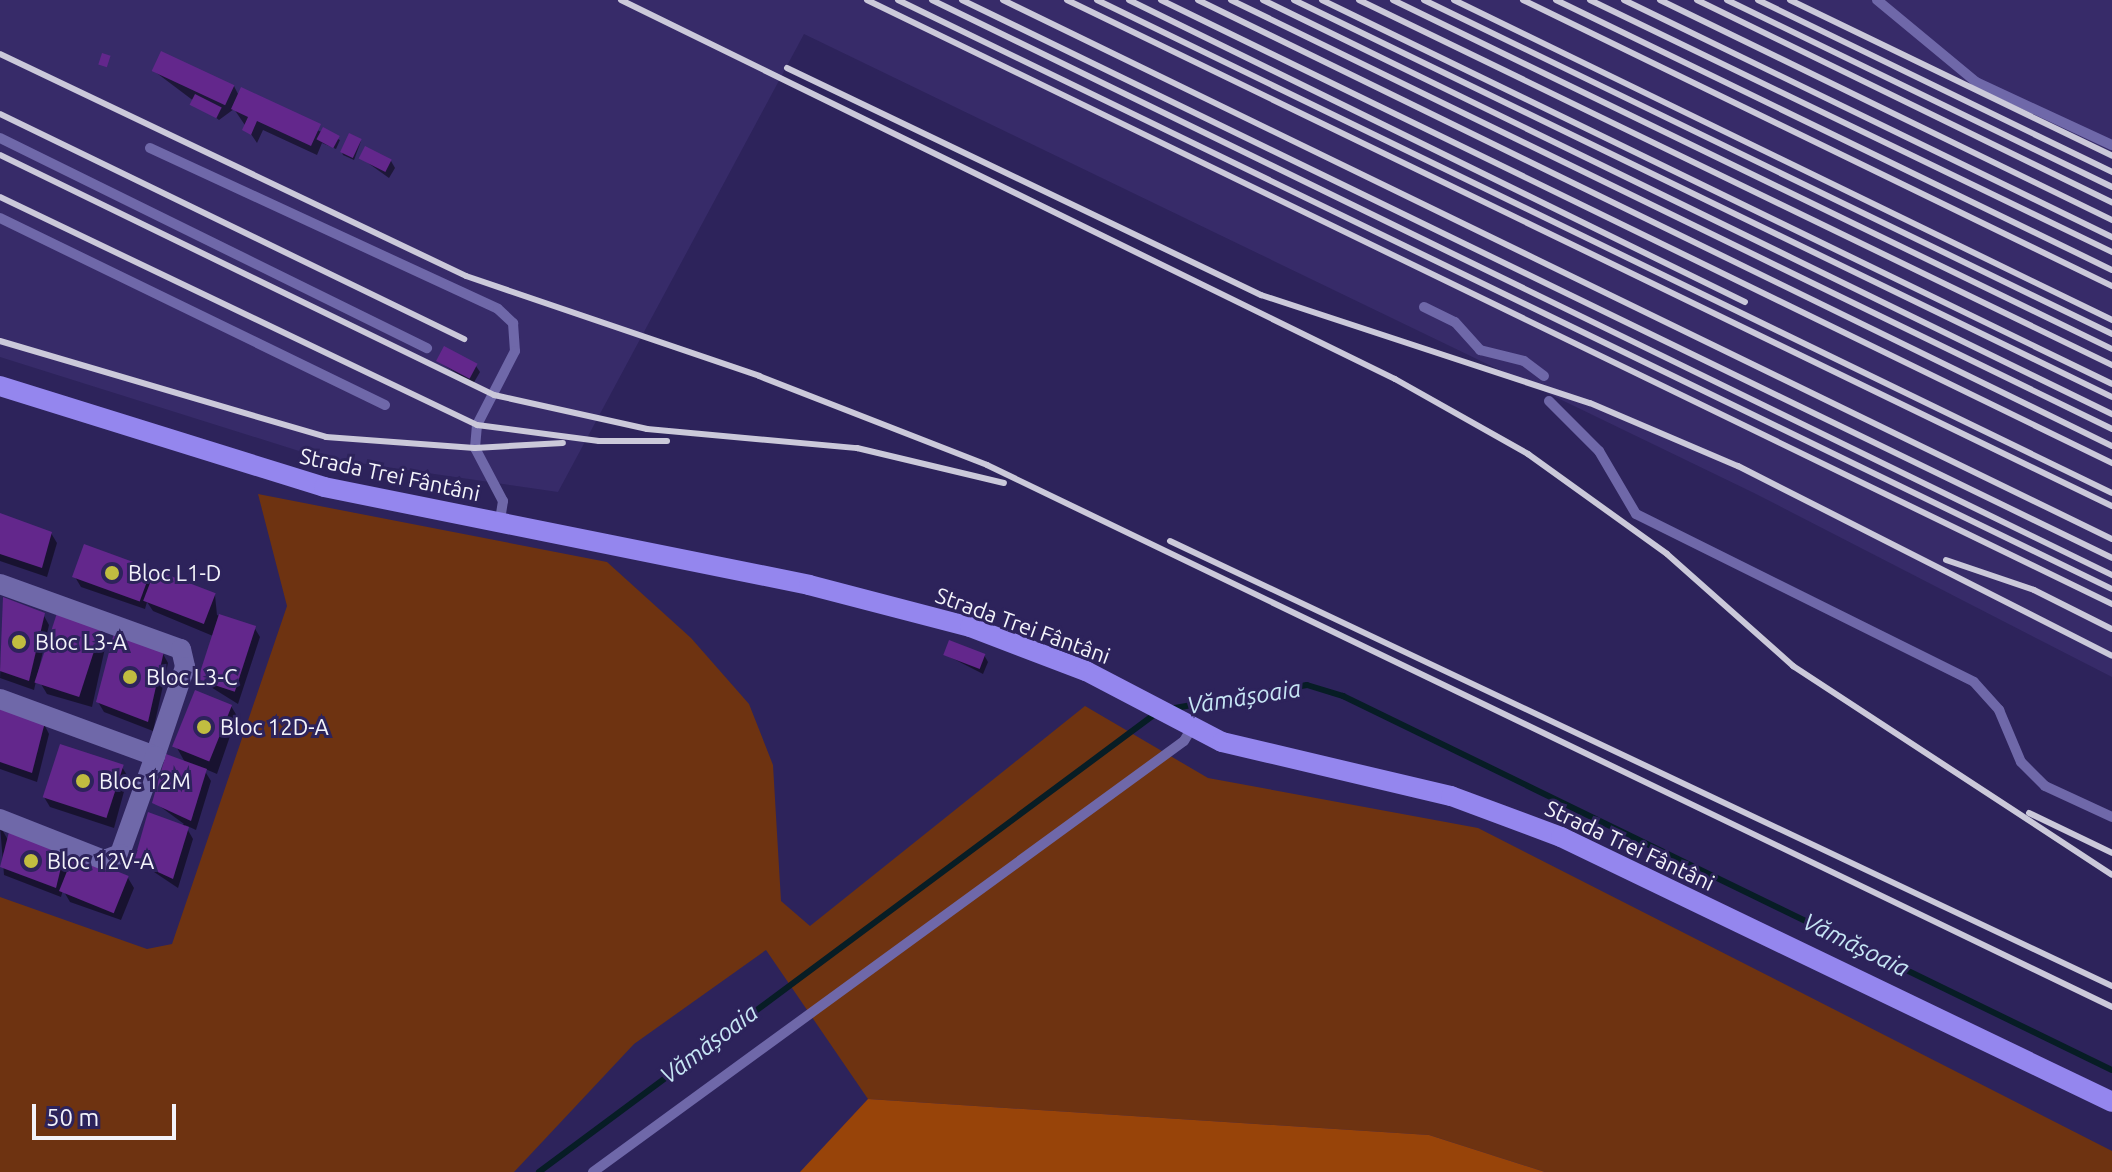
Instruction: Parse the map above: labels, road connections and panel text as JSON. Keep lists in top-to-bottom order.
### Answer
{
  "streets": {
    "main road": ["Strada Trei Fântâni"]
  },
  "water": ["Vămășoaia"],
  "places": [
    "Bloc L1-D",
    "Bloc L3-A",
    "Bloc L3-C",
    "Bloc 12D-A",
    "Bloc 12M",
    "Bloc 12V-A"
  ],
  "scale_bar": "50 m"
}
